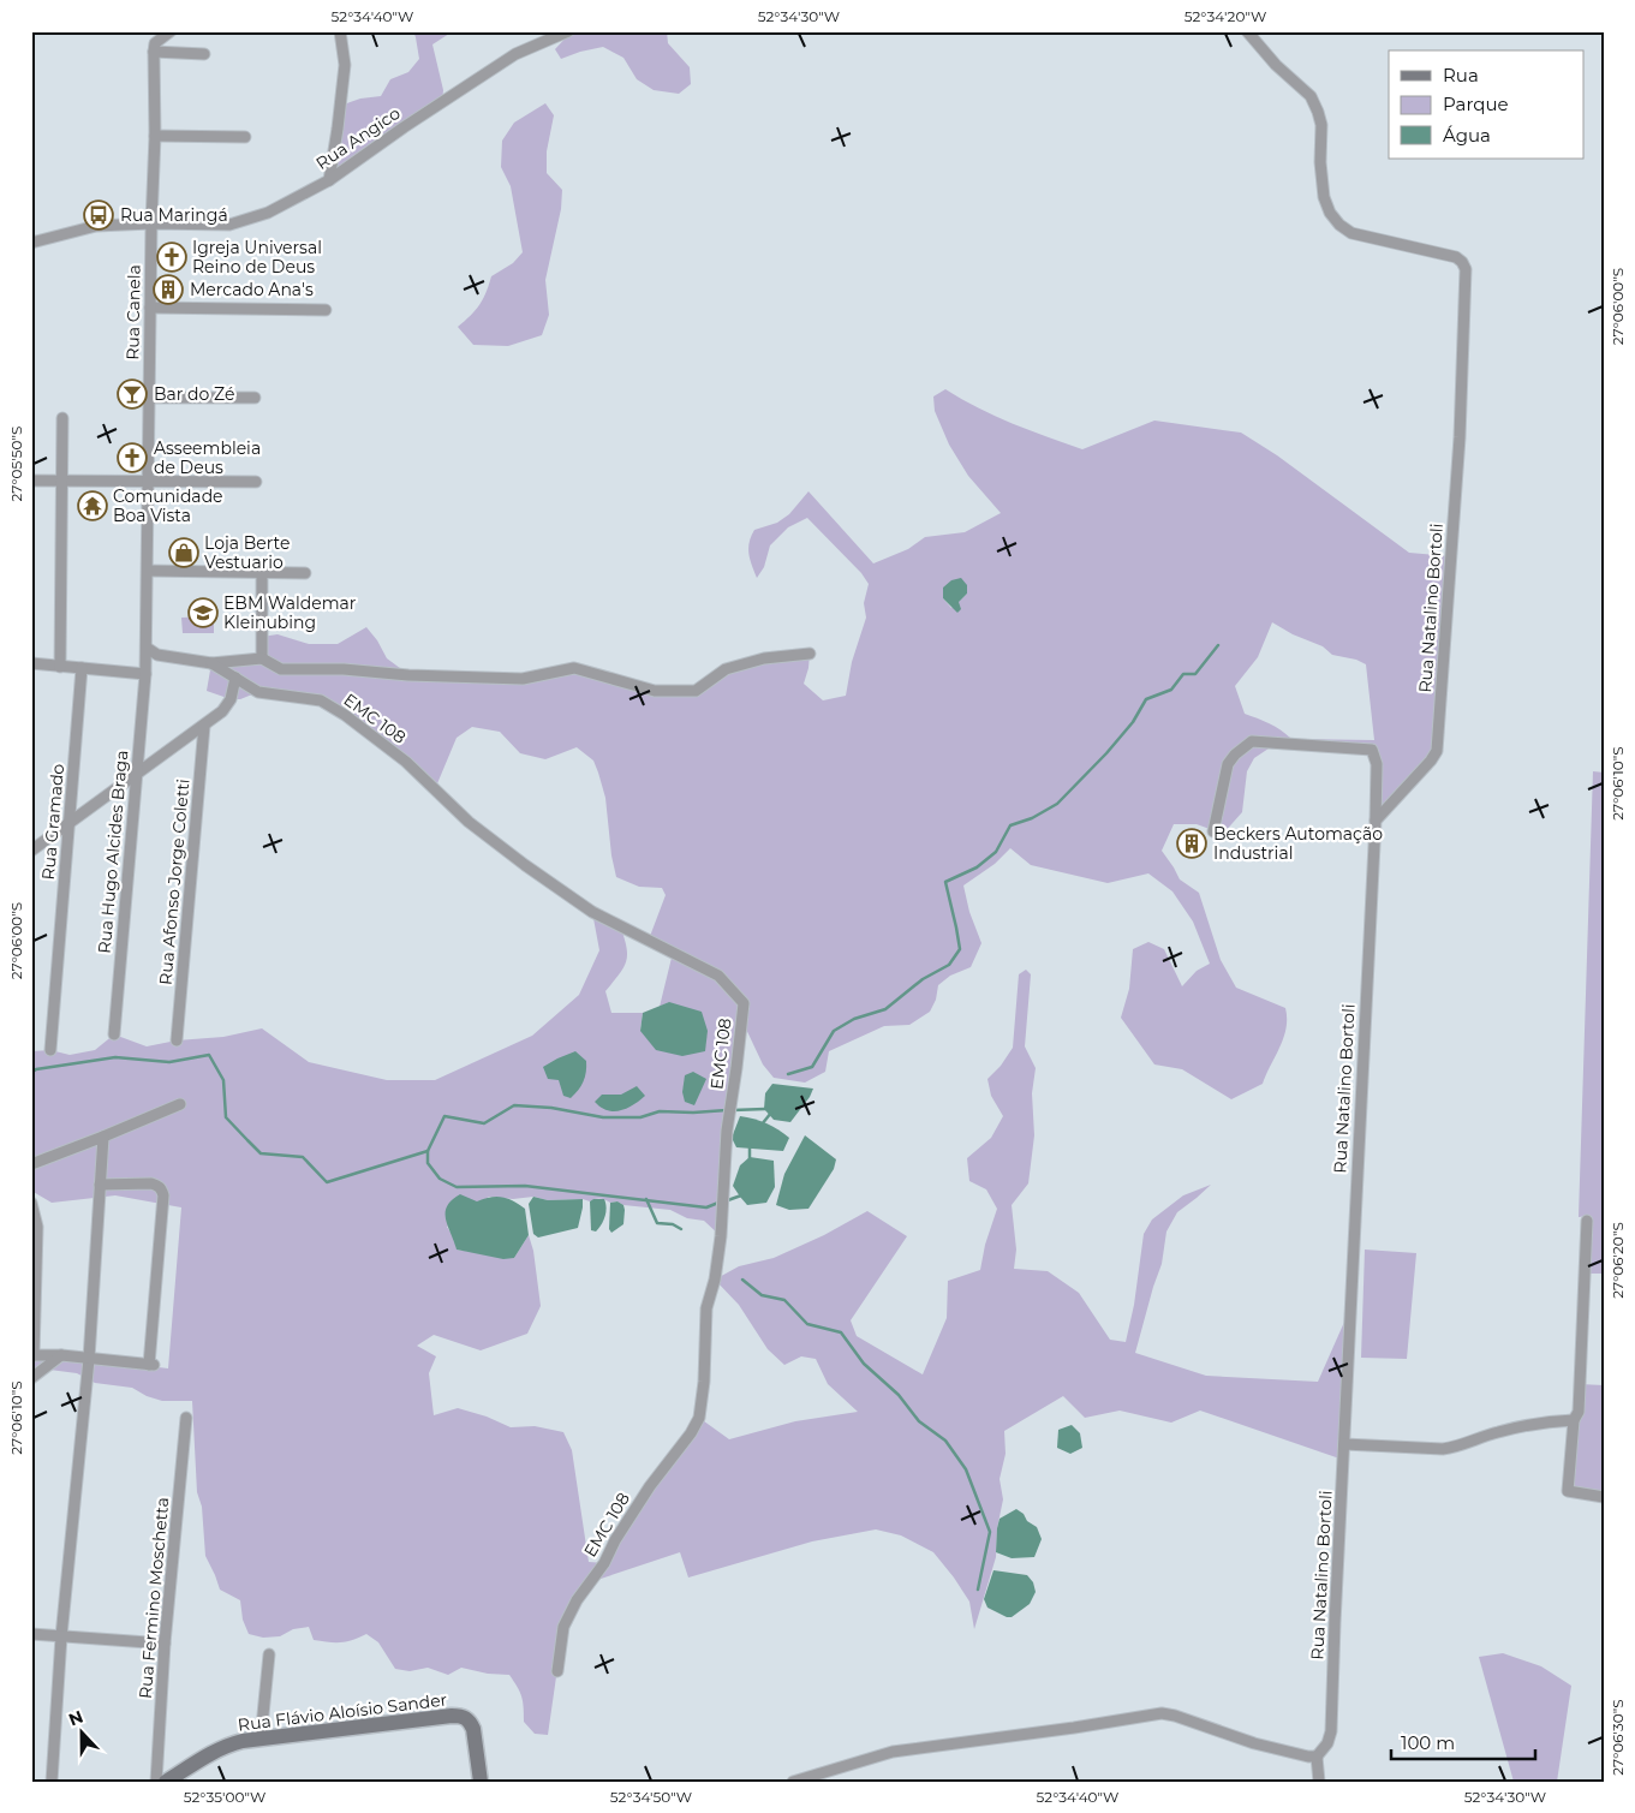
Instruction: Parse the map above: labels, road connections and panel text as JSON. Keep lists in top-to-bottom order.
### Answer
{
  "streets": {
    "street": [
      "Rua Angico",
      "Rua Canela",
      "Rua Natalino Bortoli",
      "EMC 108",
      "Rua Gramado",
      "Rua Hugo Alcides Braga",
      "Rua Afonso Jorge Coletti",
      "Rua Fermino Moschetta",
      "Rua Flávio Aloísio Sander"
    ]
  },
  "crossings": [
    ["Rua Angico", "Rua Canela"],
    ["Rua Canela", "Rua Hugo Alcides Braga"]
  ],
  "places": {
    "bus stop": ["Rua Maringá"],
    "church": ["Igreja Universal Reino de Deus", "Asseembleia de Deus"],
    "building": ["Mercado Ana's", "Beckers Automação Industrial"],
    "bar": ["Bar do Zé"],
    "temple": ["Comunidade Boa Vista"],
    "shop": ["Loja Berte Vestuario"],
    "school or university": ["EBM Waldemar Kleinubing"]
  },
  "legend": ["Rua", "Parque", "Água"],
  "scale_bar": "100 m",
  "north": "top",
  "coordinates": [
    "52°34'40\"W",
    "52°34'30\"W",
    "52°34'20\"W",
    "27°06'00\"S",
    "27°05'50\"S",
    "27°06'10\"S",
    "27°06'20\"S",
    "27°06'30\"S",
    "52°35'00\"W",
    "52°34'50\"W"
  ]
}
